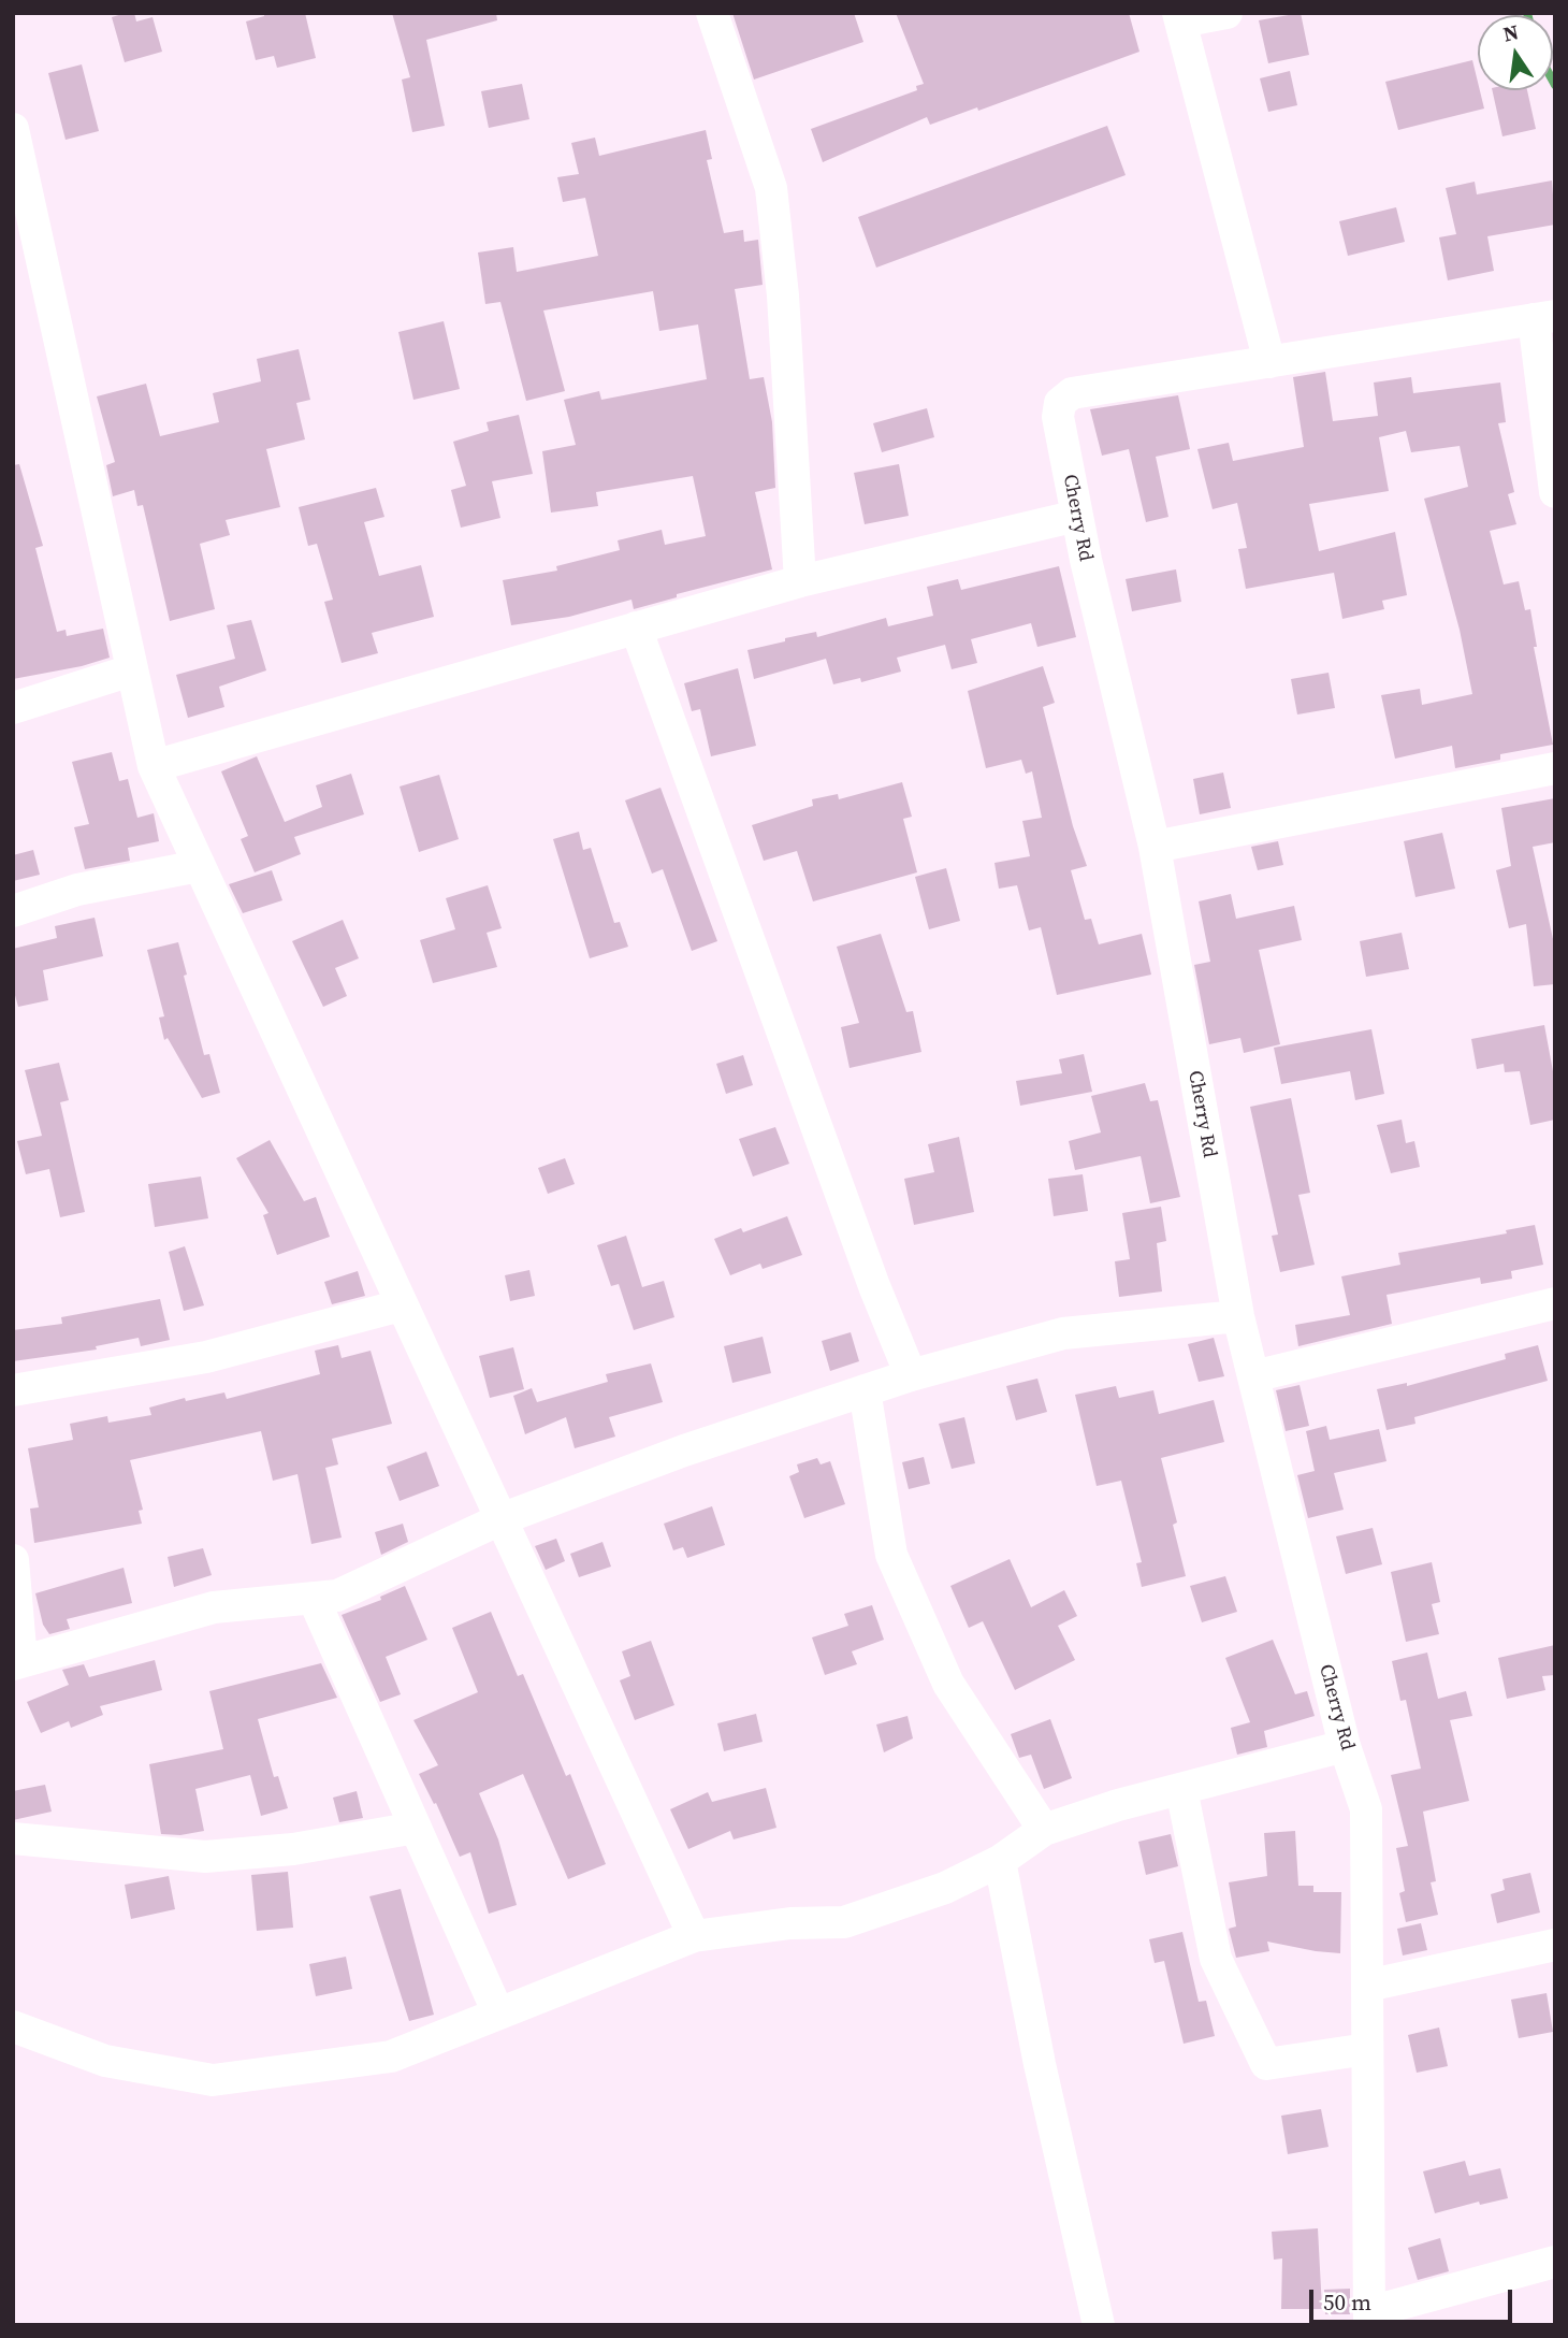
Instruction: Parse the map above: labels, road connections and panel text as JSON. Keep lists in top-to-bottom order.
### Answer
{
  "streets": {
    "street": ["Cherry Rd"]
  },
  "scale_bar": "50 m",
  "north": "top"
}
